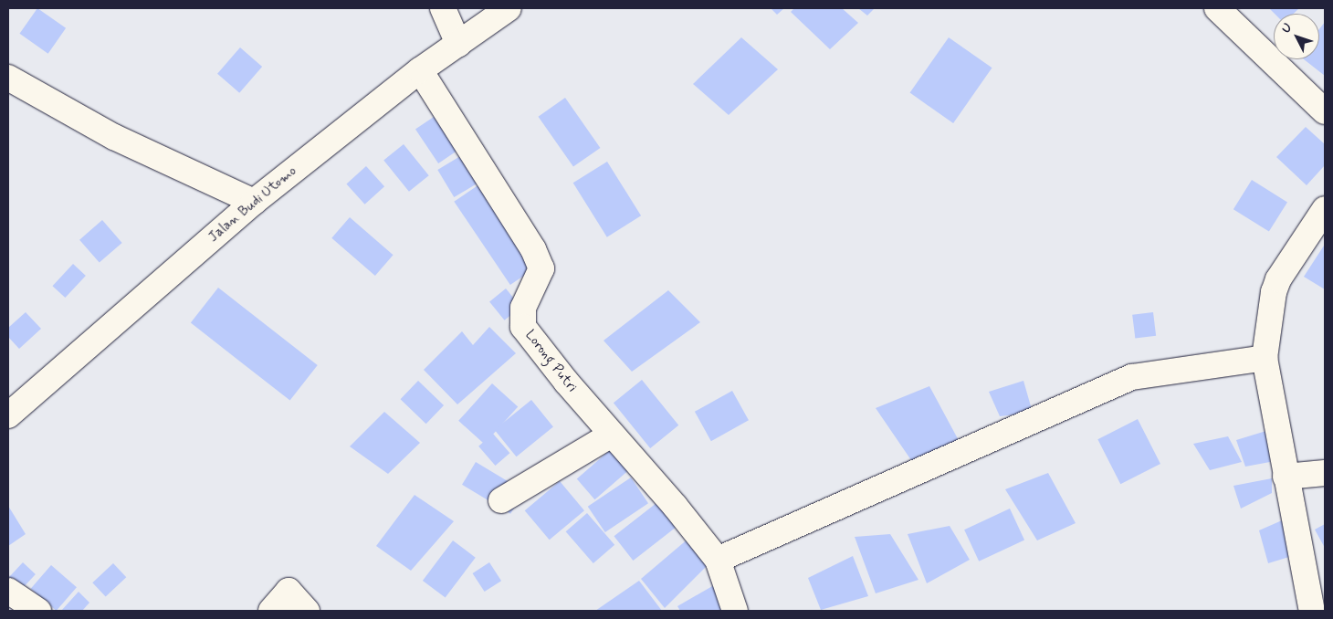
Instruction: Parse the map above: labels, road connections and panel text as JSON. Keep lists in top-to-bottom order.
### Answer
{
  "streets": {
    "street": ["Jalan Budi Utomo", "Lorong Putri"]
  },
  "crossings": [
    ["Jalan Budi Utomo", "Lorong Putri"]
  ],
  "north": "top left"
}
